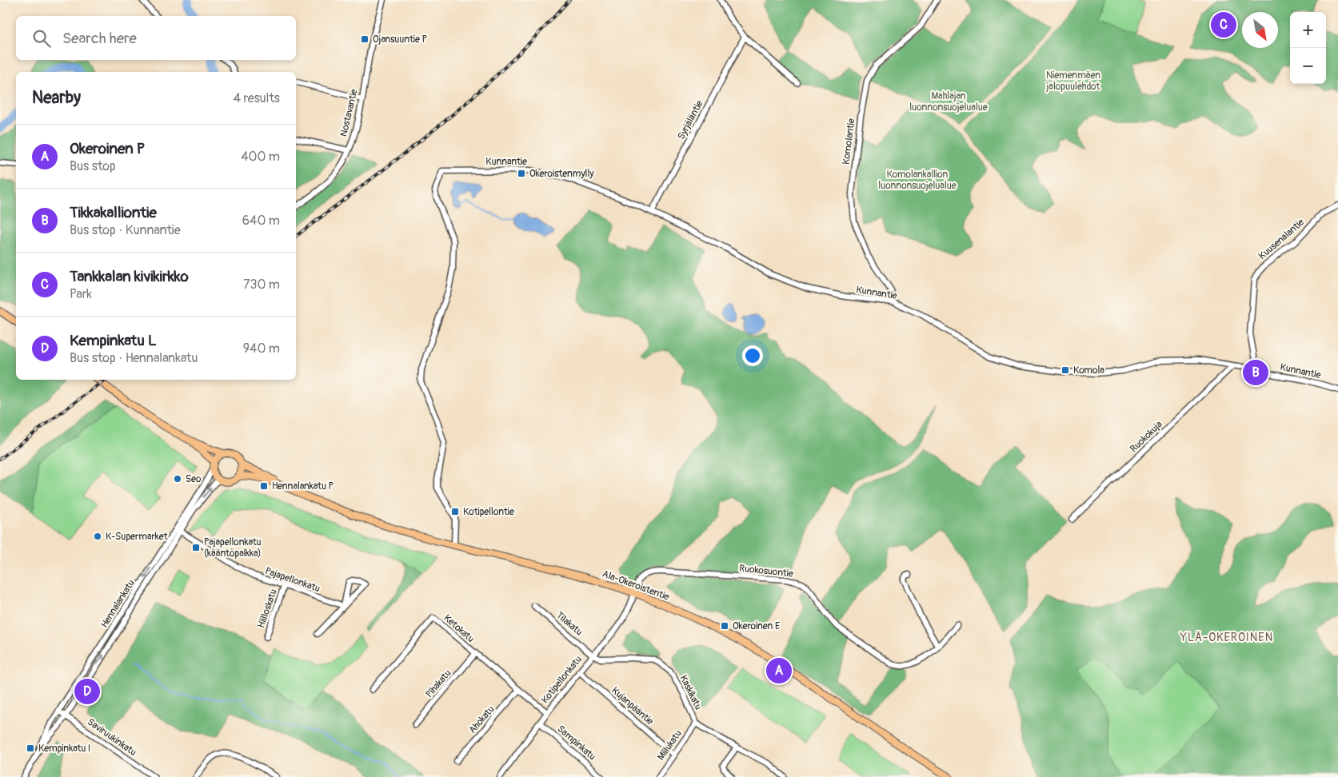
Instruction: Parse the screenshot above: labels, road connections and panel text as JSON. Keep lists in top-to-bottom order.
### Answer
{
  "streets": {
    "main road": ["Ala-Okeroistentie"],
    "street": [
      "Nostavantie",
      "Syrjäläntie",
      "Komolantie",
      "Kunnantie",
      "Kuusenalantie",
      "Ruokokuja",
      "Ruokosuontie",
      "Pajapellonkatu",
      "Hennalankatu",
      "Hiilloskatu",
      "Tilakatu",
      "Ketokatu",
      "Kotipellonkatu",
      "Pihakatu",
      "Kaskikatu",
      "Kujanpääntie",
      "Ahokatu",
      "Saviruukinkatu",
      "Sampinkatu",
      "Miilukatu"
    ]
  },
  "crossings": [
    ["Syrjäläntie", "Kunnantie"],
    ["Komolantie", "Kunnantie"],
    ["Kunnantie", "Kuusenalantie"],
    ["Kunnantie", "Ruokokuja"],
    ["Kunnantie", "Ala-Okeroistentie"],
    ["Ruokosuontie", "Ala-Okeroistentie"],
    ["Ruokosuontie", "Kotipellonkatu"],
    ["Pajapellonkatu", "Hennalankatu"],
    ["Pajapellonkatu", "Hiilloskatu"],
    ["Ala-Okeroistentie", "Hennalankatu"],
    ["Ala-Okeroistentie", "Kotipellonkatu"],
    ["Hennalankatu", "Saviruukinkatu"],
    ["Tilakatu", "Kotipellonkatu"],
    ["Tilakatu", "Kaskikatu"],
    ["Ketokatu", "Kotipellonkatu"],
    ["Ketokatu", "Pihakatu"],
    ["Ketokatu", "Ahokatu"],
    ["Kotipellonkatu", "Kaskikatu"],
    ["Kotipellonkatu", "Kujanpääntie"],
    ["Kotipellonkatu", "Sampinkatu"],
    ["Kaskikatu", "Miilukatu"],
    ["Kujanpääntie", "Miilukatu"]
  ],
  "districts": ["YLÄ-OKEROINEN"],
  "parks": ["Niemenmäen jalopuulehdot", "Mahlajan luonnonsuojelualue", "Komolankallion luonnonsuojelualue"],
  "places": {
    "transit": [
      "Ojansuuntie P",
      "Okeroistenmylly",
      "Komola",
      "Hennalankatu P",
      "Kotipellontie",
      "Pajapellonkatu (kääntöpaikka)",
      "Okeroinen E",
      "Kempinkatu I"
    ],
    "other": ["Seo", "K-Supermarket"]
  },
  "north": "bottom right",
  "page": {
    "pins": [
      "C",
      "B",
      "A",
      "D"
    ],
    "map_buttons": ["+", "−"],
    "search": "Search here",
    "heading": ["Nearby", "4 results"],
    "list": [
      {
        "mark": "A",
        "name": "Okeroinen P",
        "note": "Bus stop",
        "value": "400 m"
      },
      {
        "mark": "B",
        "name": "Tikkakalliontie",
        "note": "Bus stop · Kunnantie",
        "value": "640 m"
      },
      {
        "mark": "C",
        "name": "Tankkalan kivikirkko",
        "note": "Park",
        "value": "730 m"
      },
      {
        "mark": "D",
        "name": "Kempinkatu L",
        "note": "Bus stop · Hennalankatu",
        "value": "940 m"
      }
    ]
  }
}
